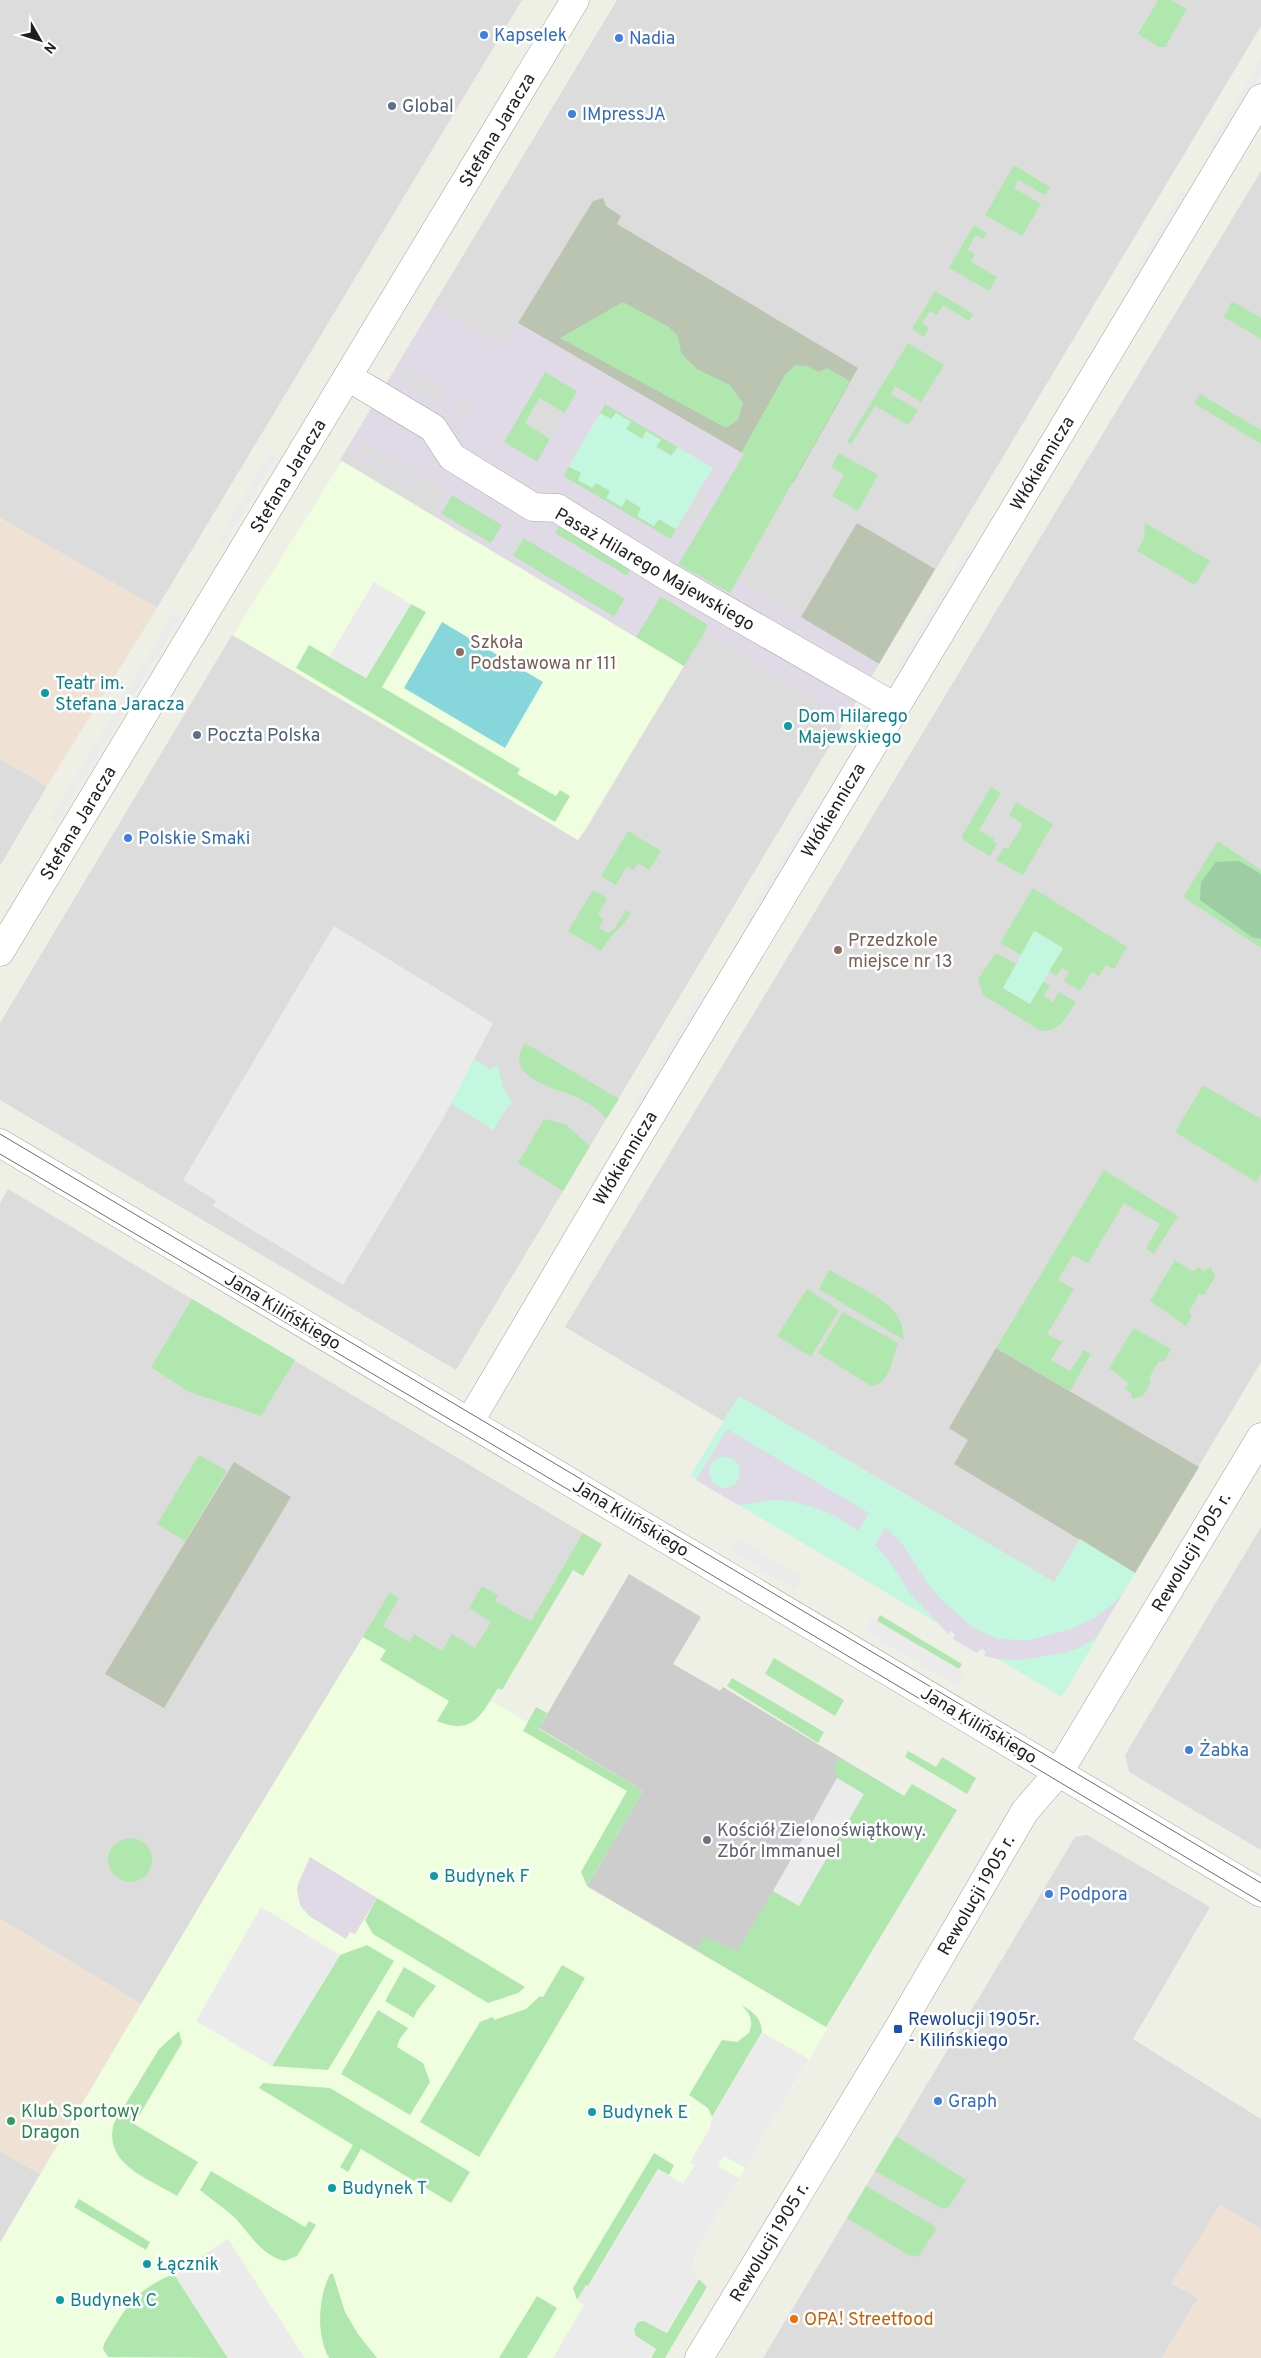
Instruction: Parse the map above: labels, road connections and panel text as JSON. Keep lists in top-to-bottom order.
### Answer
{
  "streets": {
    "street": [
      "Stefana Jaracza",
      "Włókiennicza",
      "Pasaż Hilarego Majewskiego",
      "Jana Kilińskiego",
      "Rewolucji 1905 r."
    ]
  },
  "crossings": [
    ["Stefana Jaracza", "Pasaż Hilarego Majewskiego"],
    ["Włókiennicza", "Pasaż Hilarego Majewskiego"],
    ["Włókiennicza", "Jana Kilińskiego"],
    ["Jana Kilińskiego", "Rewolucji 1905 r."]
  ],
  "places": {
    "other": [
      "Kapselek",
      "Nadia",
      "Global",
      "IMpressJA",
      "Szkoła Podstawowa nr 111",
      "Teatr im. Stefana Jaracza",
      "Dom Hilarego Majewskiego",
      "Poczta Polska",
      "Polskie Smaki",
      "Przedzkole miejsce nr 13",
      "Żabka",
      "Kościół Zielonoświątkowy. Zbór Immanuel",
      "Budynek F",
      "Podpora",
      "Graph",
      "Budynek E",
      "Klub Sportowy Dragon",
      "Budynek T",
      "Łącznik",
      "Budynek C",
      "OPA! Streetfood"
    ],
    "transit": ["Rewolucji 1905r. - Kilińskiego"]
  },
  "north": "bottom right"
}
